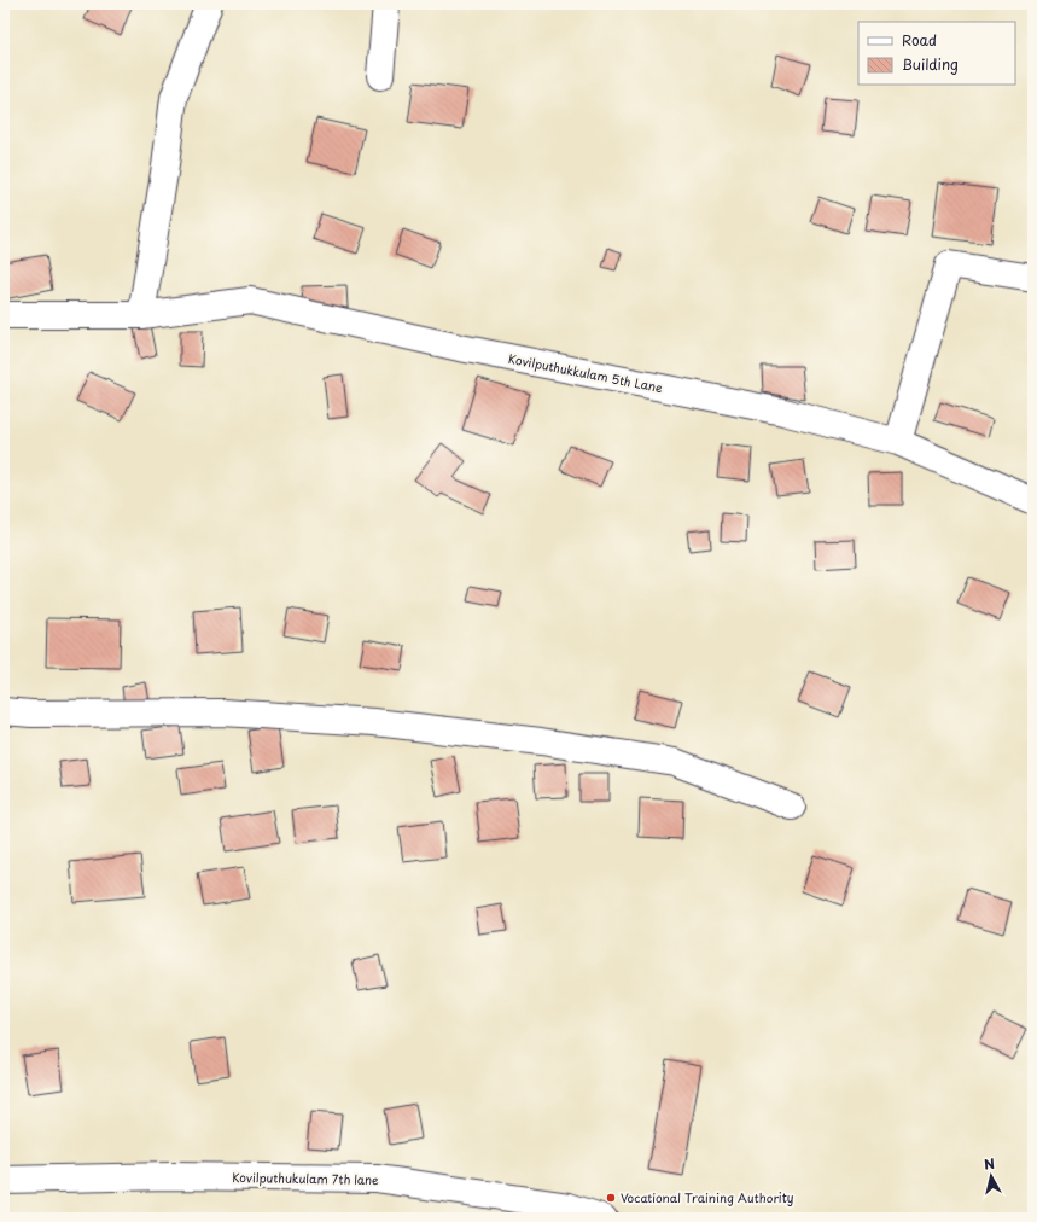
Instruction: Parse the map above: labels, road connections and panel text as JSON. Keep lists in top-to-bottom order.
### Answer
{
  "streets": {
    "street": ["Kovilputhukkulam 5th Lane", "Kovilputhukulam 7th lane"]
  },
  "places": ["Vocational Training Authority"],
  "legend": ["Road", "Building"],
  "north": "top"
}
